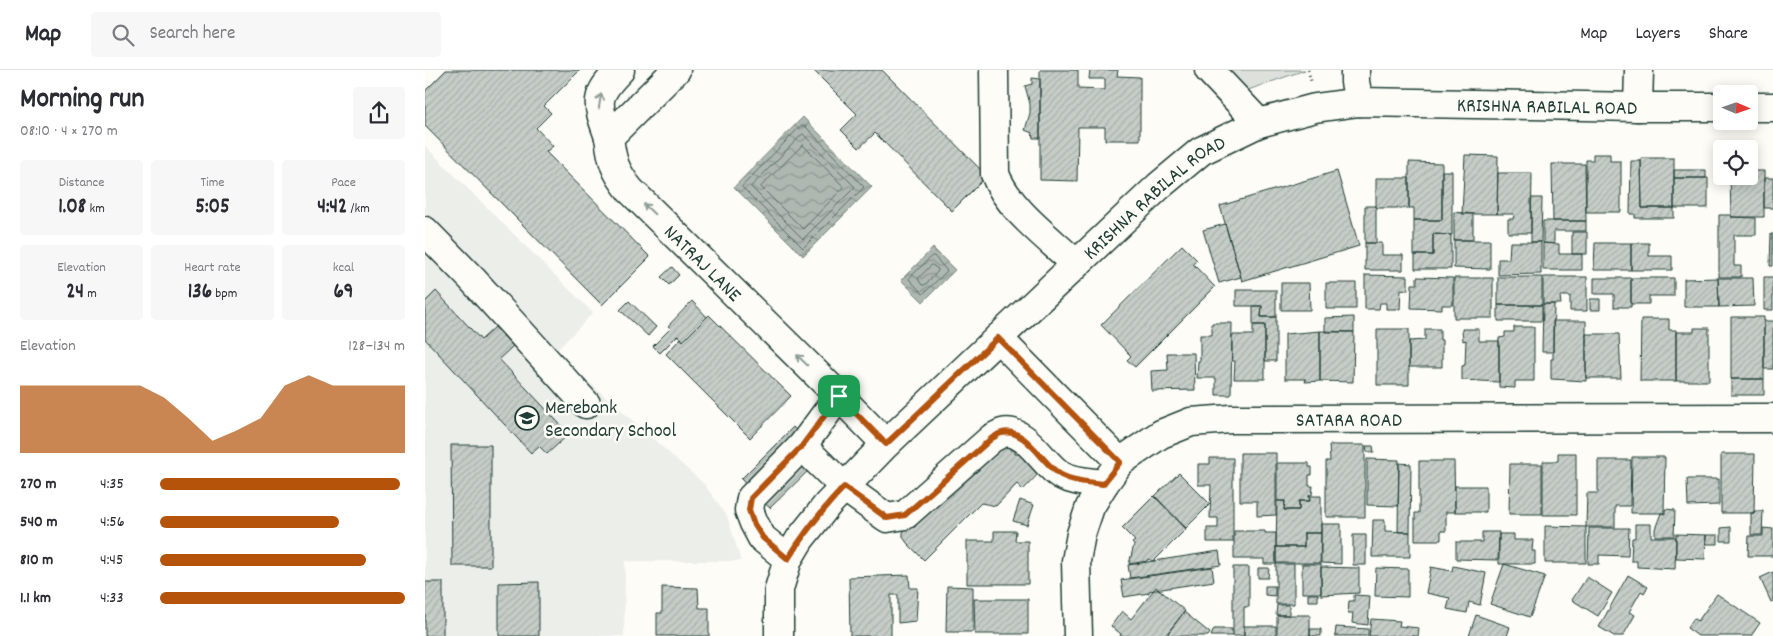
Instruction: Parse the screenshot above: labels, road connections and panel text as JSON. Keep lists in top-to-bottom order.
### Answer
{
  "streets": {
    "street": ["KRISHNA RABILAL ROAD", "NATRAJ LANE", "SATARA ROAD"]
  },
  "crossings": [
    ["KRISHNA RABILAL ROAD", "NATRAJ LANE"]
  ],
  "places": {
    "school or university": ["Merebank Secondary School"]
  },
  "north": "right",
  "page": {
    "header": "Map",
    "search": "Search here",
    "nav": ["Map", "Layers", "Share"],
    "heading": ["Morning run", "08:10 · 4 × 270 m"],
    "stats": [
      ["Distance", "1.08 km"],
      ["Time", "5:05"],
      ["Pace", "4:42 /km"],
      ["Elevation", "24 m"],
      ["Heart rate", "136 bpm"],
      ["kcal", "69"]
    ],
    "chart": ["Elevation", "128–134 m"],
    "list": [
      {
        "name": "270 m",
        "note": "4:35"
      },
      {
        "name": "540 m",
        "note": "4:56"
      },
      {
        "name": "810 m",
        "note": "4:45"
      },
      {
        "name": "1.1 km",
        "note": "4:33"
      }
    ]
  }
}
